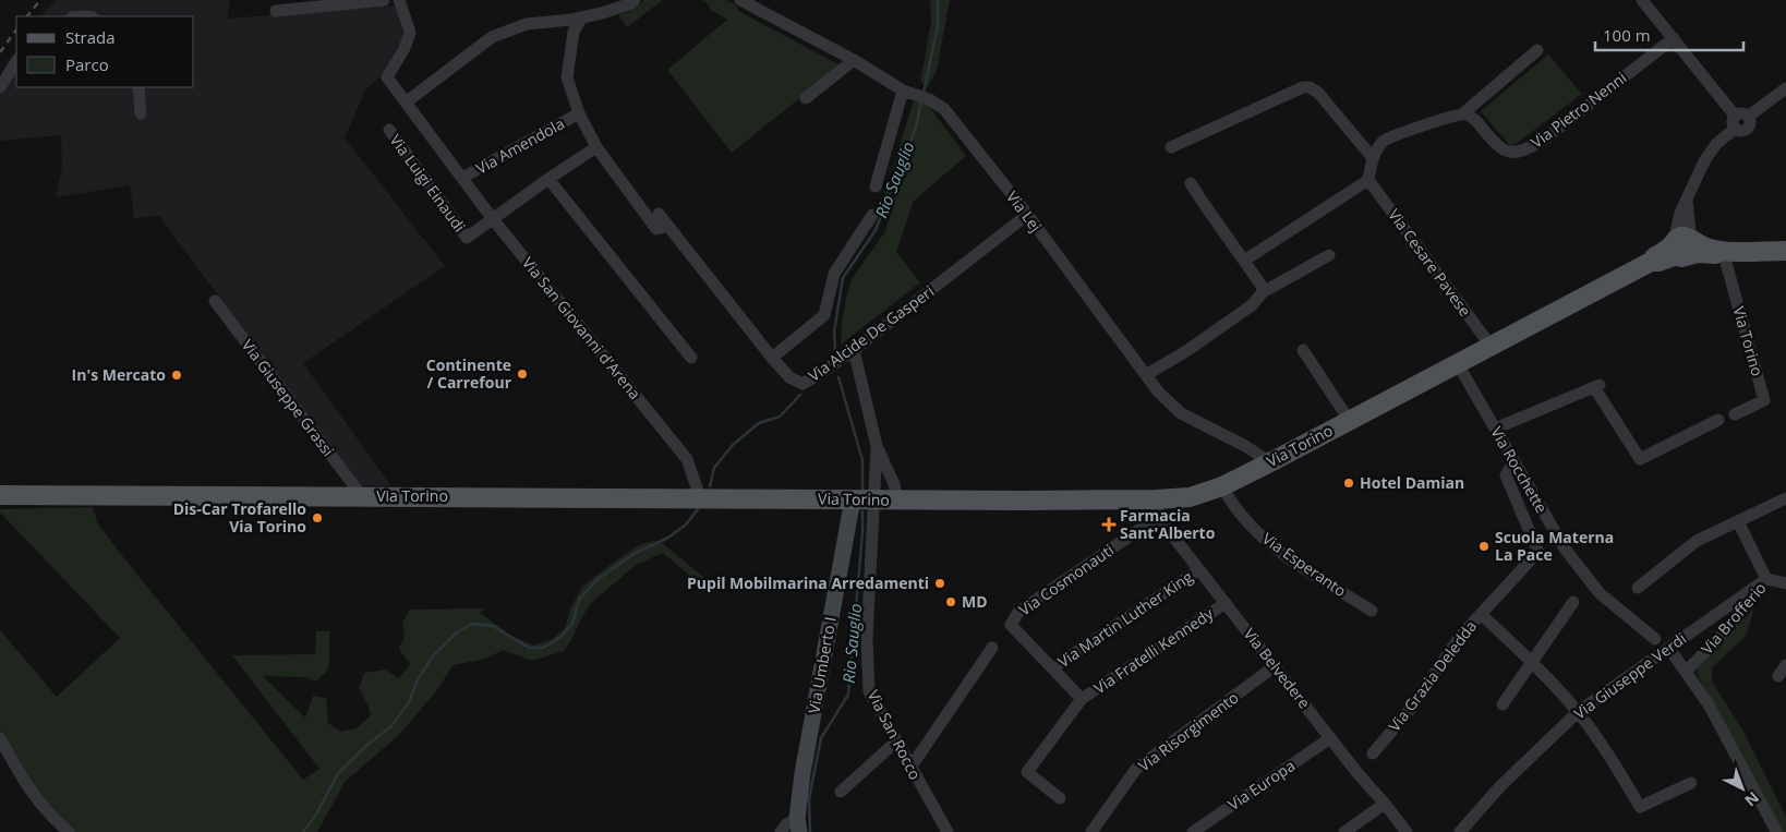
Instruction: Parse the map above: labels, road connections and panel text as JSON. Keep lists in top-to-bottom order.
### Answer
{
  "streets": {
    "main road": ["Via Torino"],
    "street": [
      "Via Pietro Nenni",
      "Via Amendola",
      "Via Luigi Einaudi",
      "Via Lej",
      "Via Cesare Pavese",
      "Via San Giovanni d'Arena",
      "Via Alcide De Gasperi",
      "Via Giuseppe Grassi",
      "Via Rocchette",
      "Via Esperanto",
      "Via Cosmonauti",
      "Via Brofferio",
      "Via Martin Luther King",
      "Via Fratelli Kennedy",
      "Via Umberto I",
      "Via Belvedere",
      "Via Grazia Deledda",
      "Via Giuseppe Verdi",
      "Via Risorgimento",
      "Via San Rocco",
      "Via Europa"
    ]
  },
  "crossings": [
    ["Via Amendola", "Via San Giovanni d'Arena"],
    ["Via Luigi Einaudi", "Via San Giovanni d'Arena"],
    ["Via Lej", "Via Alcide De Gasperi"],
    ["Via Lej", "Via Torino"],
    ["Via Cesare Pavese", "Via Torino"],
    ["Via San Giovanni d'Arena", "Via Torino"],
    ["Via Torino", "Via Giuseppe Grassi"],
    ["Via Torino", "Via Rocchette"],
    ["Via Torino", "Via Esperanto"],
    ["Via Torino", "Via Cosmonauti"],
    ["Via Torino", "Via Umberto I"],
    ["Via Torino", "Via Belvedere"],
    ["Via Torino", "Via San Rocco"],
    ["Via Rocchette", "Via Grazia Deledda"],
    ["Via Cosmonauti", "Via Martin Luther King"],
    ["Via Cosmonauti", "Via Fratelli Kennedy"],
    ["Via Cosmonauti", "Via Belvedere"],
    ["Via Brofferio", "Via Giuseppe Verdi"],
    ["Via Martin Luther King", "Via Belvedere"],
    ["Via Fratelli Kennedy", "Via Belvedere"],
    ["Via Belvedere", "Via Risorgimento"],
    ["Via Belvedere", "Via Europa"]
  ],
  "water": ["Rio Sauglio"],
  "places": {
    "other": [
      "Continente / Carrefour",
      "In's Mercato",
      "Hotel Damian",
      "Dis-Car Trofarello Via Torino",
      "Scuola Materna La Pace",
      "Pupil Mobilmarina Arredamenti",
      "MD"
    ],
    "health": ["Farmacia Sant'Alberto"]
  },
  "legend": ["Strada", "Parco"],
  "scale_bar": "100 m",
  "north": "bottom right"
}
